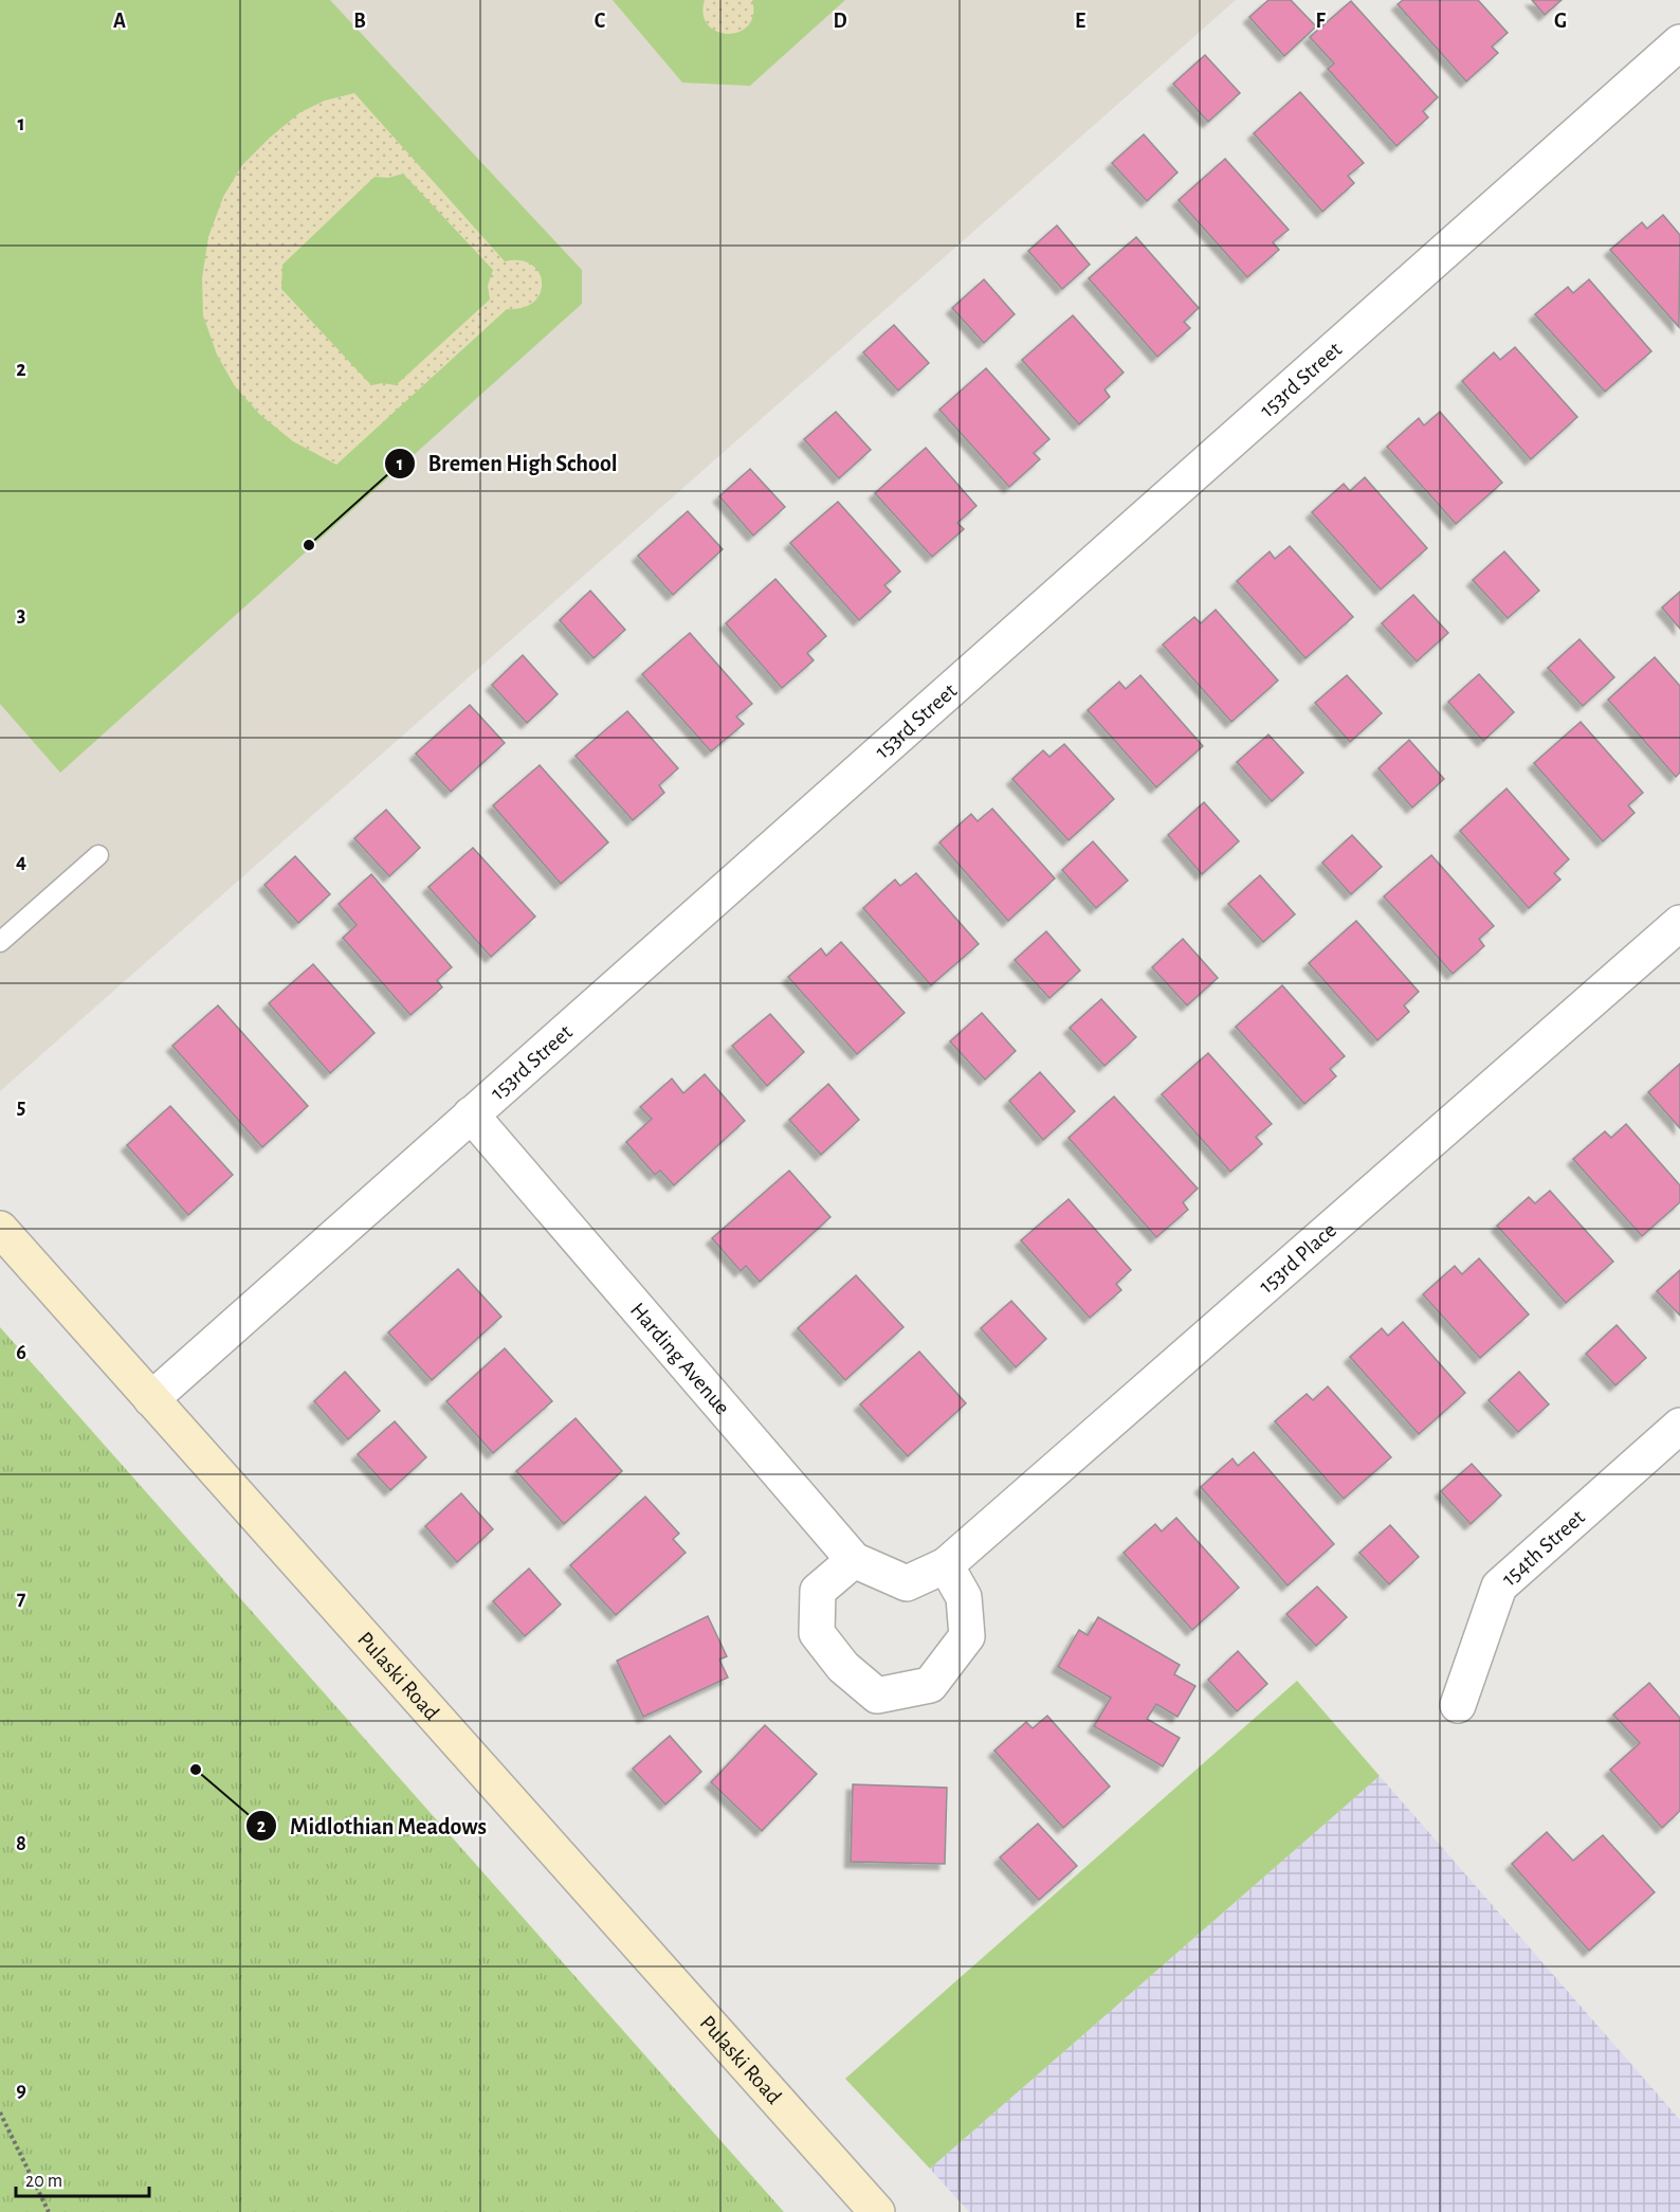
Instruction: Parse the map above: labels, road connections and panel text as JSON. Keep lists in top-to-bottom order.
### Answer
{
  "streets": {
    "main road": ["Pulaski Road"],
    "street": [
      "153rd Street",
      "153rd Place",
      "Harding Avenue",
      "154th Street"
    ]
  },
  "crossings": [
    ["153rd Street", "Harding Avenue"],
    ["153rd Street", "Pulaski Road"],
    ["153rd Place", "Harding Avenue"]
  ],
  "places": ["Bremen High School", "Midlothian Meadows"],
  "scale_bar": "20 m",
  "grid": {
    "columns": [
      "A",
      "B",
      "C",
      "D",
      "E",
      "F",
      "G"
    ],
    "rows": [
      "1",
      "2",
      "3",
      "4",
      "5",
      "6",
      "7",
      "8",
      "9"
    ]
  }
}
